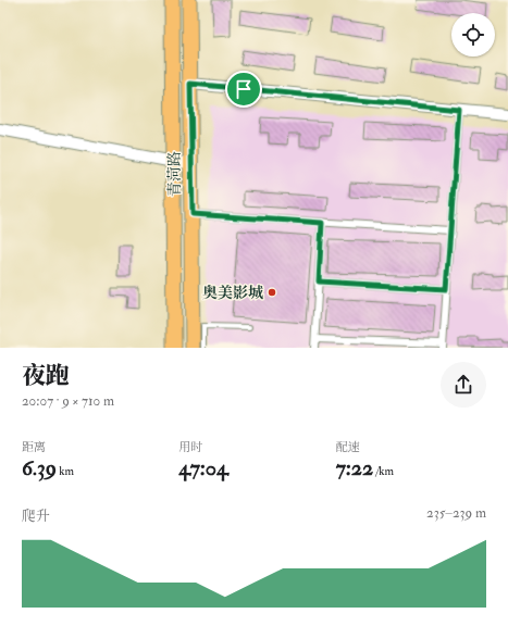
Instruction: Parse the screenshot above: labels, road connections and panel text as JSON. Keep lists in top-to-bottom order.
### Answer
{
  "streets": {
    "main road": ["青菏路"]
  },
  "places": ["奥美影城"],
  "page": {
    "heading": ["夜跑", "20:07 · 9 × 710 m"],
    "stats": [
      ["距离", "6.39 km"],
      ["用时", "47:04"],
      ["配速", "7:22 /km"]
    ],
    "chart": ["爬升", "235–239 m"]
  }
}
